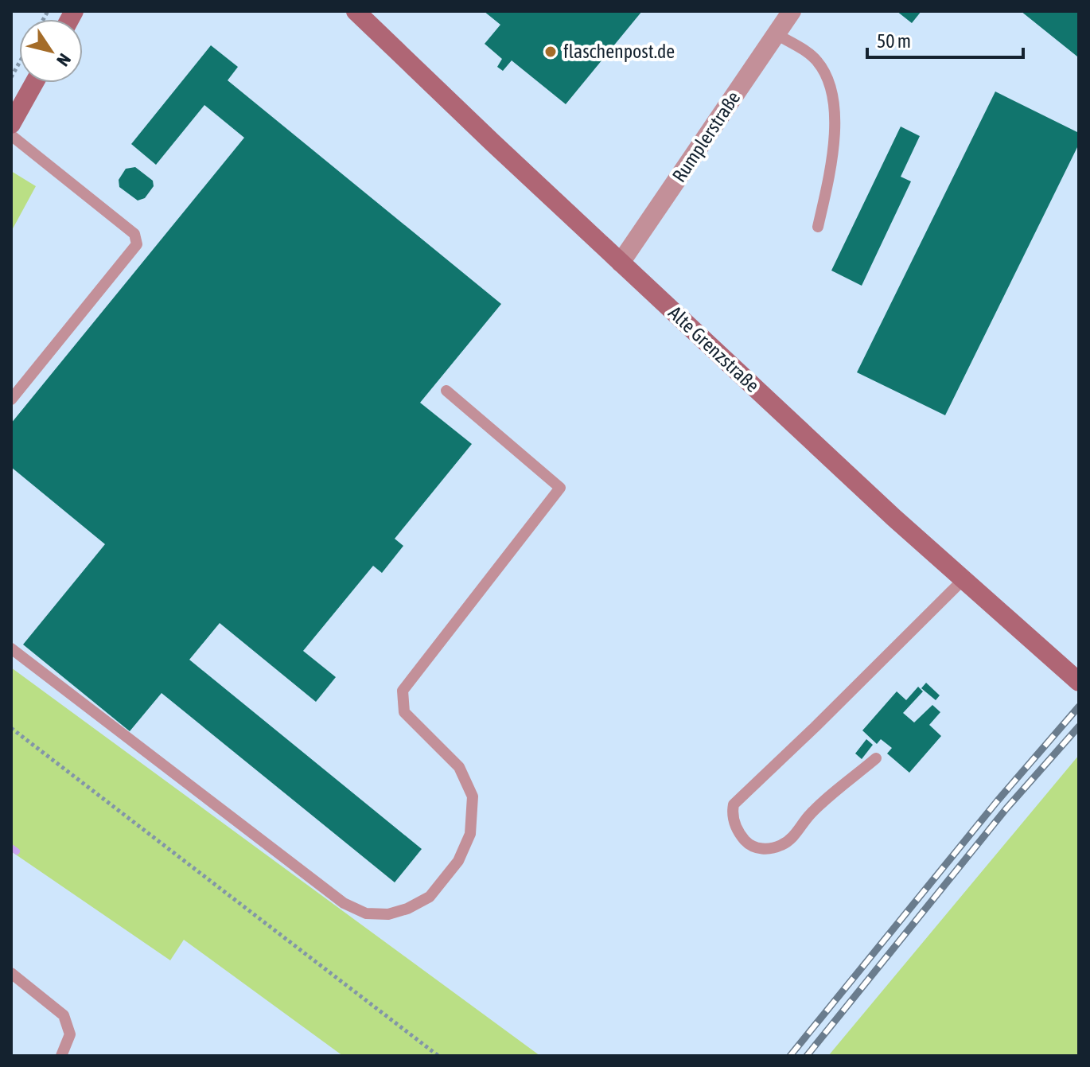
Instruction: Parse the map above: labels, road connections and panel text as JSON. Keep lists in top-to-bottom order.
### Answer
{
  "streets": {
    "street": ["Rumplerstraße", "Alte Grenzstraße"]
  },
  "crossings": [
    ["Rumplerstraße", "Alte Grenzstraße"]
  ],
  "places": ["flaschenpost.de"],
  "scale_bar": "50 m",
  "north": "bottom right"
}
